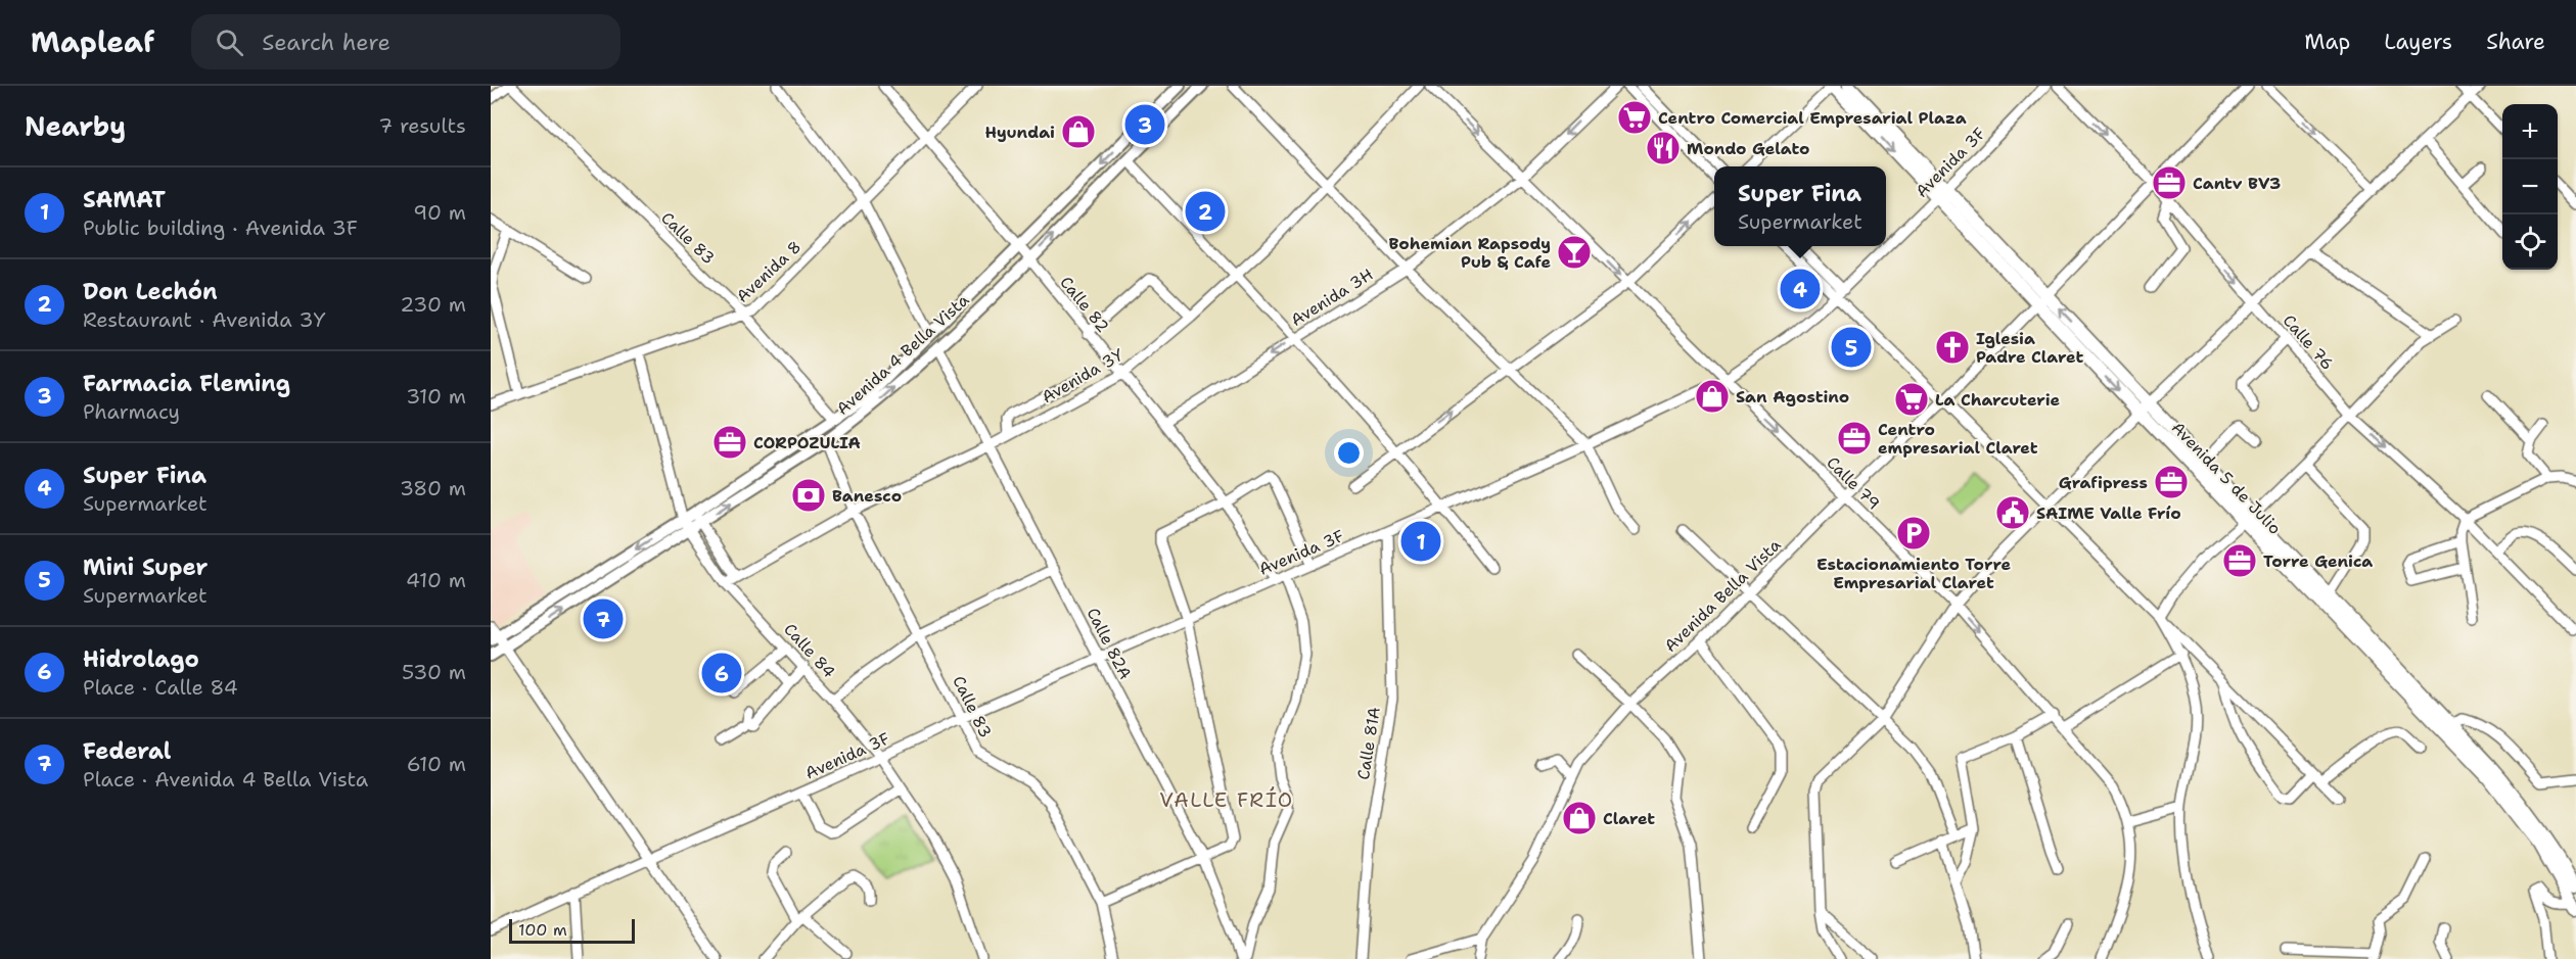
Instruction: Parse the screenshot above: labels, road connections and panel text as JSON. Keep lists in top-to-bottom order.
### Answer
{
  "streets": {
    "main road": ["Avenida 5 de Julio"],
    "street": [
      "Avenida 3F",
      "Calle 83",
      "Avenida 8",
      "Avenida 3H",
      "Calle 82",
      "Calle 76",
      "Avenida 4 Bella Vista",
      "Avenida 3Y",
      "Calle 79",
      "Avenida Bella Vista",
      "Calle 82A",
      "Calle 84",
      "Calle 81A"
    ]
  },
  "crossings": [
    ["Avenida 3F", "Calle 83"],
    ["Avenida 3F", "Calle 82"],
    ["Avenida 3F", "Avenida 5 de Julio"],
    ["Avenida 3F", "Calle 79"],
    ["Avenida 3F", "Calle 82A"],
    ["Avenida 3F", "Calle 84"],
    ["Avenida 3F", "Calle 81A"],
    ["Calle 83", "Avenida 8"],
    ["Calle 83", "Avenida 4 Bella Vista"],
    ["Calle 83", "Avenida 3Y"],
    ["Avenida 8", "Calle 82"],
    ["Avenida 8", "Calle 84"],
    ["Avenida 3H", "Calle 82"],
    ["Avenida 3H", "Calle 79"],
    ["Calle 82", "Avenida 4 Bella Vista"],
    ["Calle 82", "Avenida 3Y"],
    ["Calle 76", "Avenida Bella Vista"],
    ["Avenida 4 Bella Vista", "Calle 82A"],
    ["Avenida 4 Bella Vista", "Calle 84"],
    ["Avenida 3Y", "Calle 82A"],
    ["Avenida 3Y", "Calle 84"],
    ["Avenida 5 de Julio", "Avenida Bella Vista"],
    ["Calle 79", "Avenida Bella Vista"]
  ],
  "one_way": ["Avenida 3H", "Calle 76", "Calle 79"],
  "districts": ["VALLE FRÍO"],
  "places": {
    "supermarket": ["Centro Comercial Empresarial Plaza", "La Charcuterie"],
    "shop": ["Hyundai", "San Agostino", "Claret"],
    "restaurant": ["Mondo Gelato"],
    "office": [
      "Cantv BV3",
      "Centro empresarial Claret",
      "CORPOZULIA",
      "Grafipress",
      "Torre Genica"
    ],
    "bar": ["Bohemian Rapsody Pub & Cafe"],
    "church": ["Iglesia Padre Claret"],
    "bank": ["Banesco"],
    "public building": ["SAIME Valle Frío"],
    "parking": ["Estacionamiento Torre Empresarial Claret"]
  },
  "scale_bar": "100 m",
  "page": {
    "header": "Mapleaf",
    "search": "Search here",
    "nav": ["Map", "Layers", "Share"],
    "heading": ["Nearby", "7 results"],
    "pins": [
      "3",
      "2",
      "4",
      "5",
      "1",
      "7",
      "6"
    ],
    "map_buttons": ["+", "−"],
    "list": [
      {
        "mark": "1",
        "name": "SAMAT",
        "note": "Public building · Avenida 3F",
        "value": "90 m"
      },
      {
        "mark": "2",
        "name": "Don Lechón",
        "note": "Restaurant · Avenida 3Y",
        "value": "230 m"
      },
      {
        "mark": "3",
        "name": "Farmacia Fleming",
        "note": "Pharmacy",
        "value": "310 m"
      },
      {
        "mark": "4",
        "name": "Super Fina",
        "note": "Supermarket",
        "value": "380 m"
      },
      {
        "mark": "5",
        "name": "Mini Super",
        "note": "Supermarket",
        "value": "410 m"
      },
      {
        "mark": "6",
        "name": "Hidrolago",
        "note": "Place · Calle 84",
        "value": "530 m"
      },
      {
        "mark": "7",
        "name": "Federal",
        "note": "Place · Avenida 4 Bella Vista",
        "value": "610 m"
      }
    ],
    "popup": ["Super Fina", "Supermarket"],
    "scale": "100 m"
  }
}
